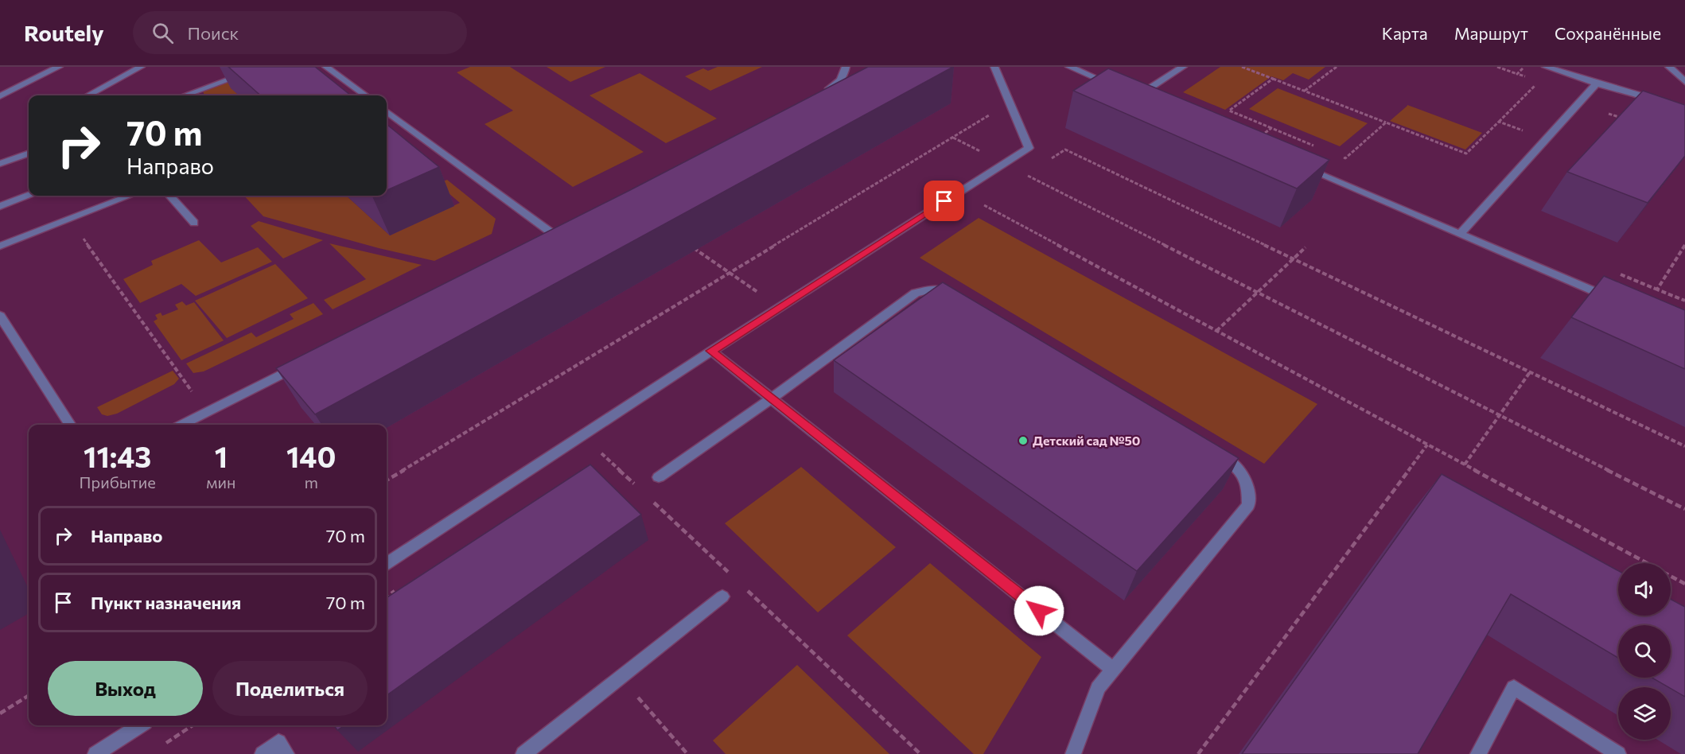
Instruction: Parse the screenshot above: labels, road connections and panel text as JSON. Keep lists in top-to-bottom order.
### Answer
{
  "places": ["Детский сад №50"],
  "page": {
    "header": "Routely",
    "search": "Поиск",
    "nav": ["Карта", "Маршрут", "Сохранённые"],
    "turn": ["70 m", "Направо"],
    "eta": [
      "11:43",
      "Прибытие",
      "1",
      "мин",
      "140",
      "m"
    ],
    "list": [
      {
        "name": "Направо",
        "value": "70 m"
      },
      {
        "name": "Пункт назначения",
        "value": "70 m"
      }
    ],
    "buttons": ["Выход", "Поделиться"]
  }
}
